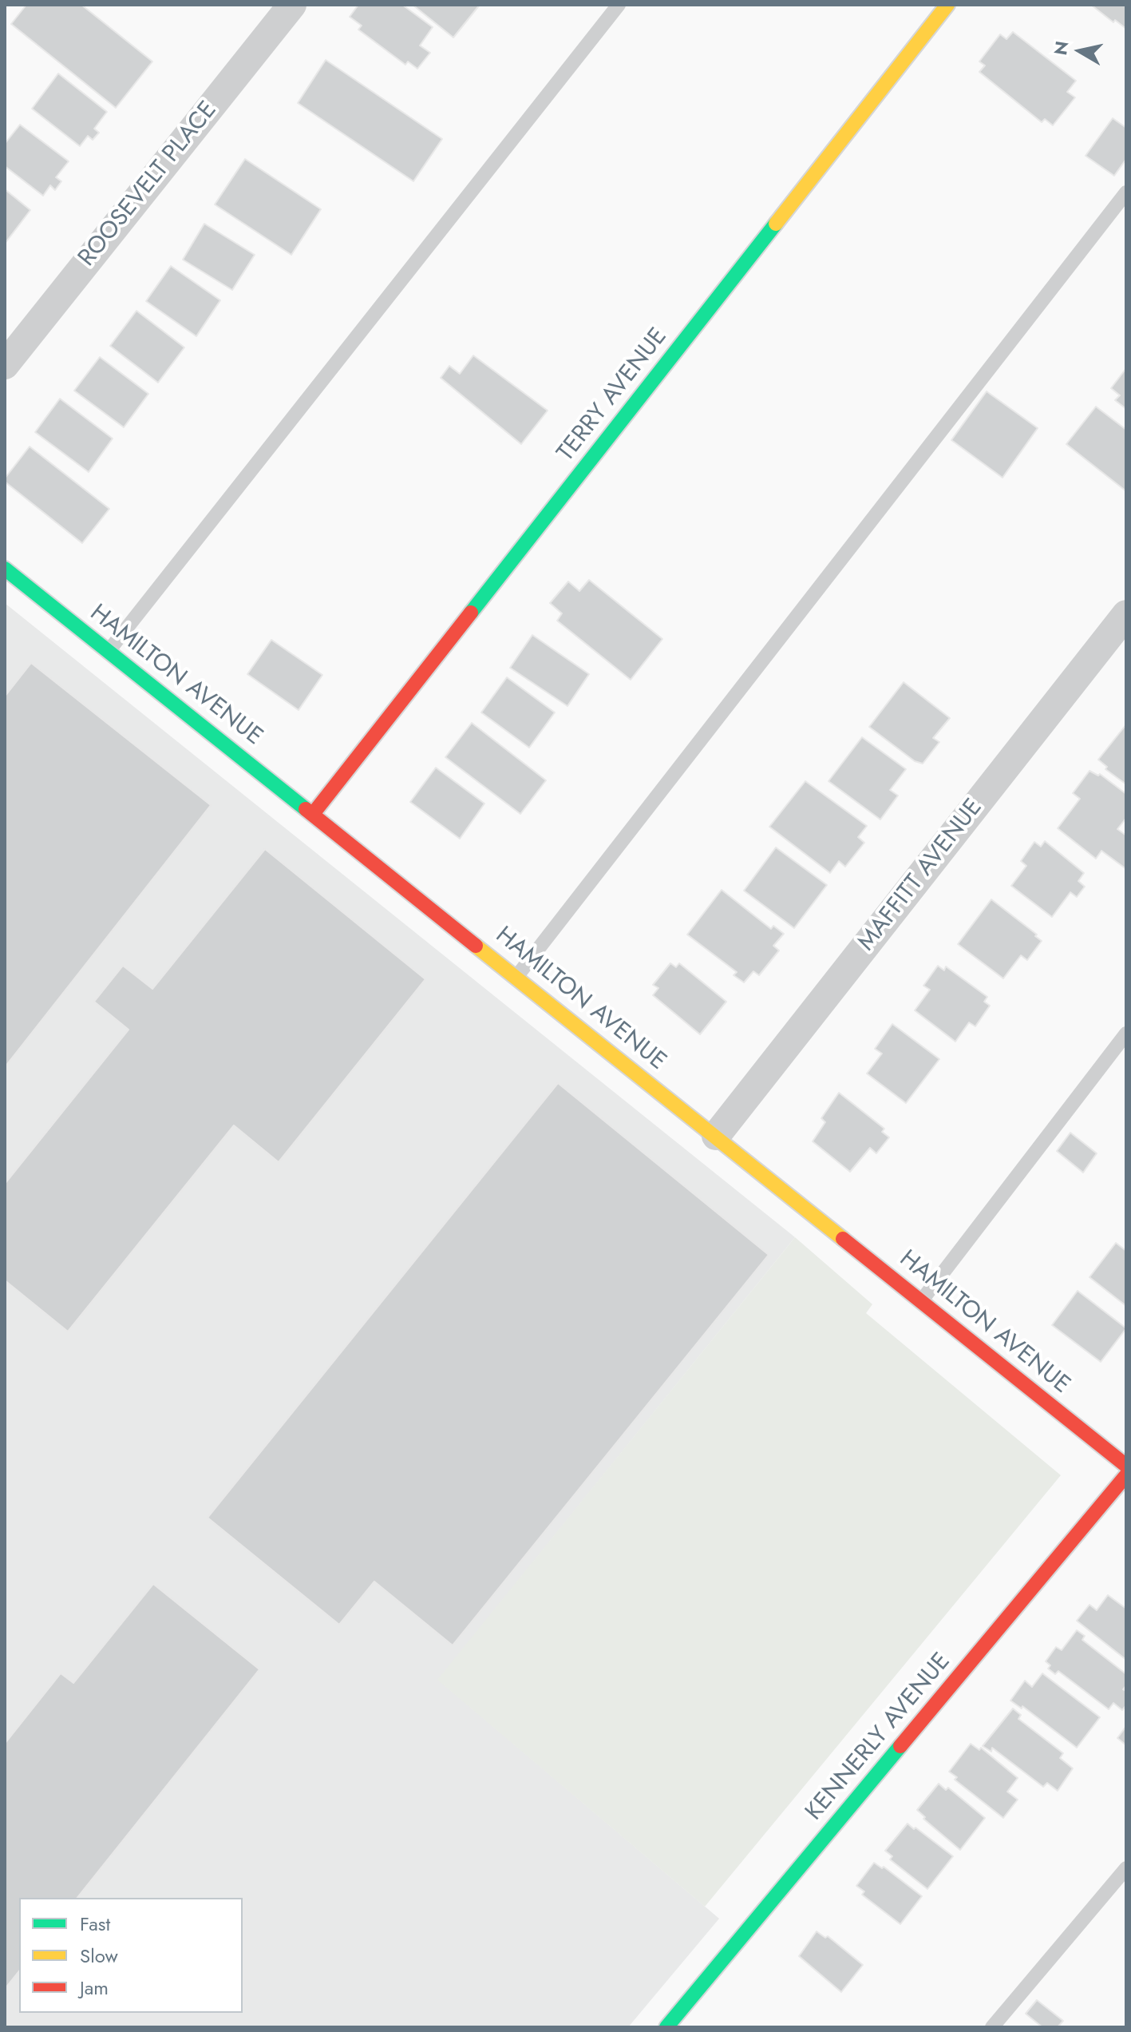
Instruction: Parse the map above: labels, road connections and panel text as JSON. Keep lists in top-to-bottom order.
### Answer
{
  "streets": {
    "street": [
      "ROOSEVELT PLACE",
      "TERRY AVENUE",
      "HAMILTON AVENUE",
      "MAFFITT AVENUE",
      "KENNERLY AVENUE"
    ]
  },
  "crossings": [
    ["TERRY AVENUE", "HAMILTON AVENUE"],
    ["HAMILTON AVENUE", "MAFFITT AVENUE"]
  ],
  "legend": ["Fast", "Slow", "Jam"],
  "north": "left"
}
